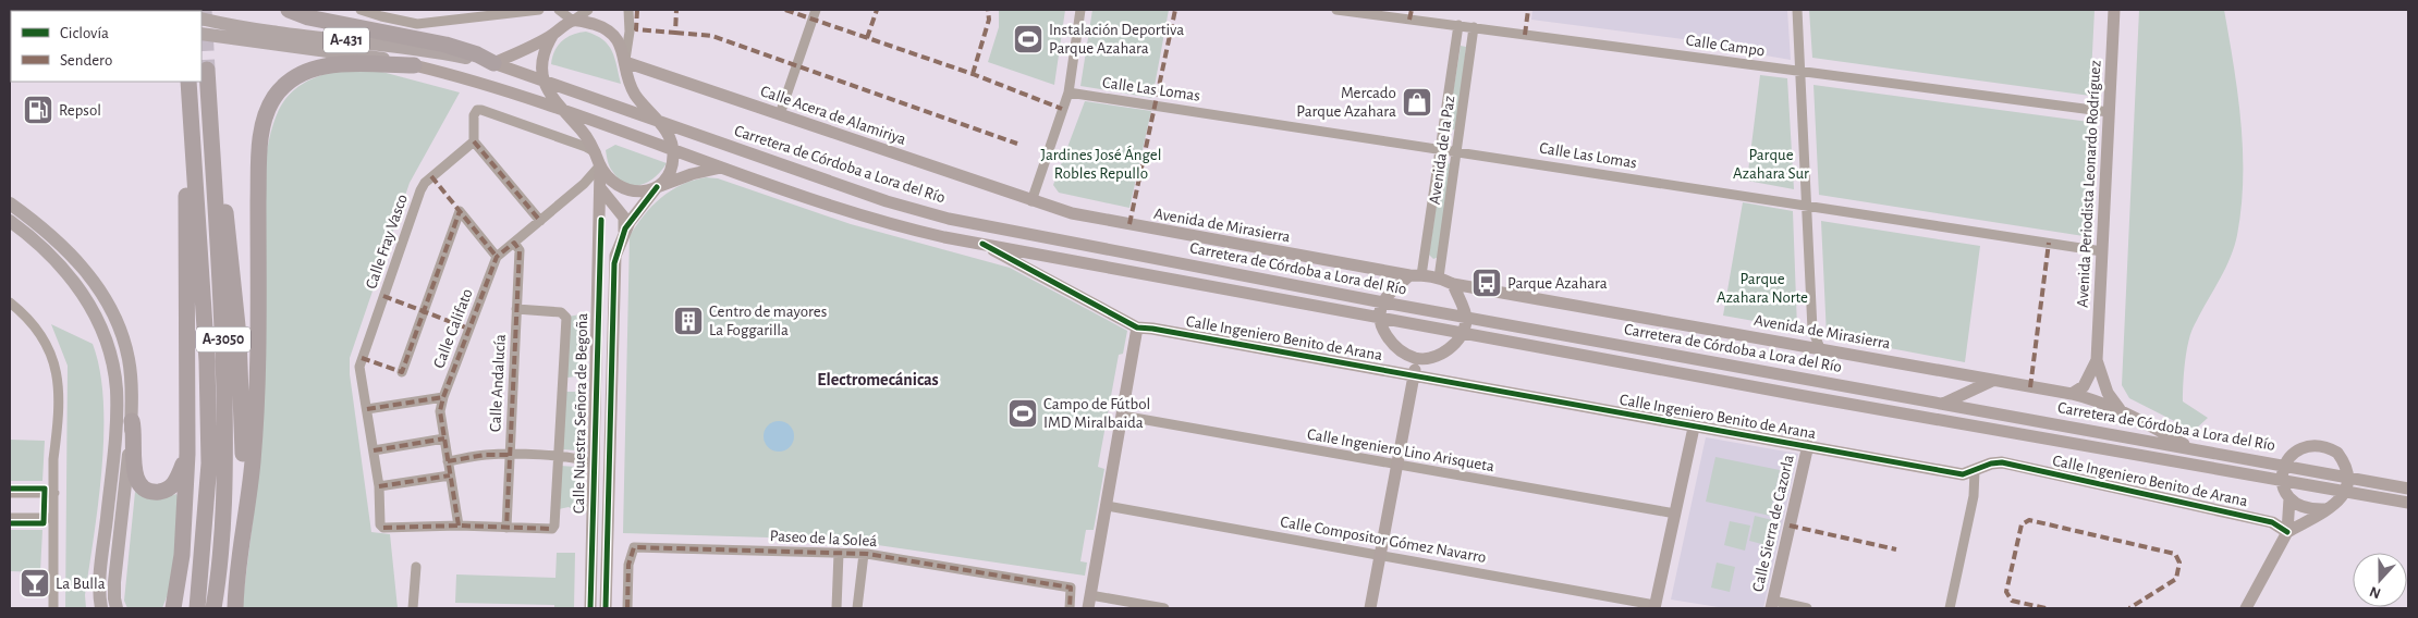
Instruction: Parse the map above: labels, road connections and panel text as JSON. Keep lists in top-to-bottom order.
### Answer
{
  "streets": {
    "highway": ["A-3050"],
    "main road": ["A-431", "Carretera de Córdoba a Lora del Río"],
    "street": [
      "Calle Campo",
      "Calle Las Lomas",
      "Calle Acera de Alamiriya",
      "Avenida de la Paz",
      "Avenida Periodista Leonardo Rodríguez",
      "Avenida de Mirasierra",
      "Calle Fray Vasco",
      "Calle Califato",
      "Calle Ingeniero Benito de Arana",
      "Calle Andalucía",
      "Calle Nuestra Señora de Begoña",
      "Calle Ingeniero Lino Arisqueta",
      "Calle Sierra de Cazorla",
      "Paseo de la Soleá",
      "Calle Compositor Gómez Navarro"
    ]
  },
  "crossings": [
    ["Calle Campo", "Avenida de la Paz"],
    ["Calle Campo", "Avenida Periodista Leonardo Rodríguez"],
    ["Calle Las Lomas", "Avenida de la Paz"],
    ["Calle Las Lomas", "Avenida Periodista Leonardo Rodríguez"],
    ["Calle Acera de Alamiriya", "Avenida de Mirasierra"],
    ["Avenida de la Paz", "Avenida de Mirasierra"],
    ["Carretera de Córdoba a Lora del Río", "Avenida de Mirasierra"],
    ["Carretera de Córdoba a Lora del Río", "Calle Nuestra Señora de Begoña"],
    ["Avenida Periodista Leonardo Rodríguez", "Avenida de Mirasierra"],
    ["Calle Fray Vasco", "Calle Califato"],
    ["Calle Ingeniero Benito de Arana", "Calle Sierra de Cazorla"],
    ["Calle Andalucía", "Calle Nuestra Señora de Begoña"]
  ],
  "districts": ["Electromecánicas"],
  "parks": ["Jardines José Ángel Robles Repullo", "Parque Azahara Sur", "Parque Azahara Norte"],
  "places": {
    "sports": ["Instalación Deportiva Parque Azahara", "Campo de Fútbol IMD Miralbaida"],
    "shop": ["Mercado Parque Azahara"],
    "fuel station": ["Repsol"],
    "bus stop": ["Parque Azahara"],
    "building": ["Centro de mayores La Foggarilla"],
    "bar": ["La Bulla"]
  },
  "legend": ["Ciclovía", "Sendero"],
  "north": "bottom"
}
